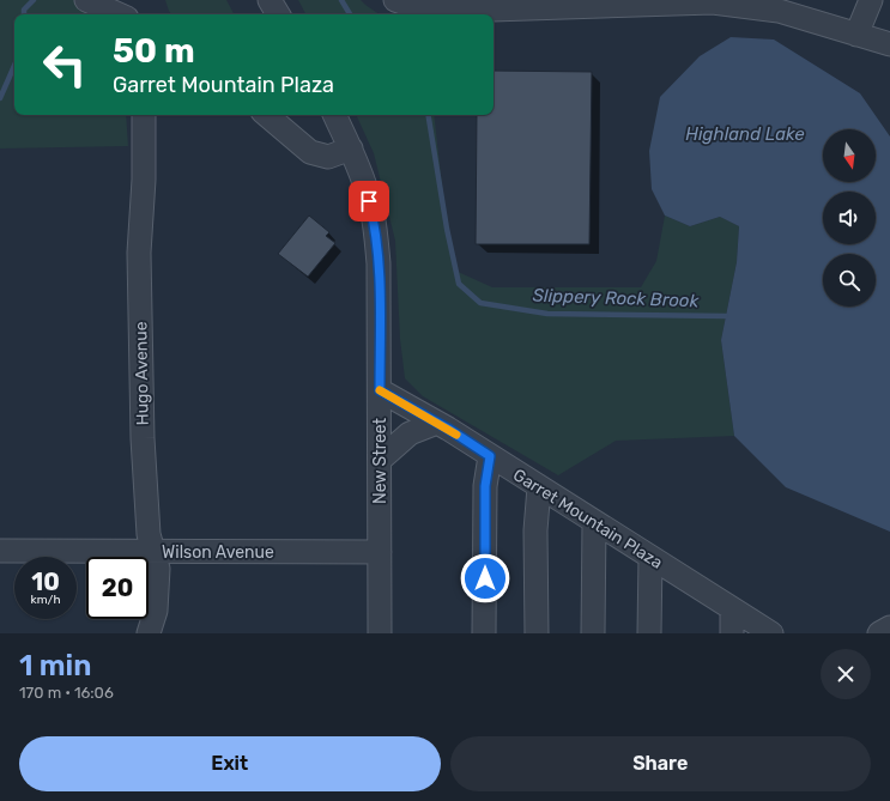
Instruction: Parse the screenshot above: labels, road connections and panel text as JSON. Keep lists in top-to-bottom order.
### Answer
{
  "streets": {
    "street": [
      "Hugo Avenue",
      "New Street",
      "Garret Mountain Plaza",
      "Wilson Avenue"
    ]
  },
  "crossings": [
    ["Hugo Avenue", "Wilson Avenue"],
    ["New Street", "Garret Mountain Plaza"],
    ["New Street", "Wilson Avenue"]
  ],
  "water": ["Highland Lake", "Slippery Rock Brook"],
  "north": "bottom",
  "page": {
    "turn": ["50 m", "Garret Mountain Plaza"],
    "speed": "10 km/h",
    "limit": "20",
    "heading": ["1 min", "170 m · 16:06"],
    "buttons": ["Exit", "Share"]
  }
}
